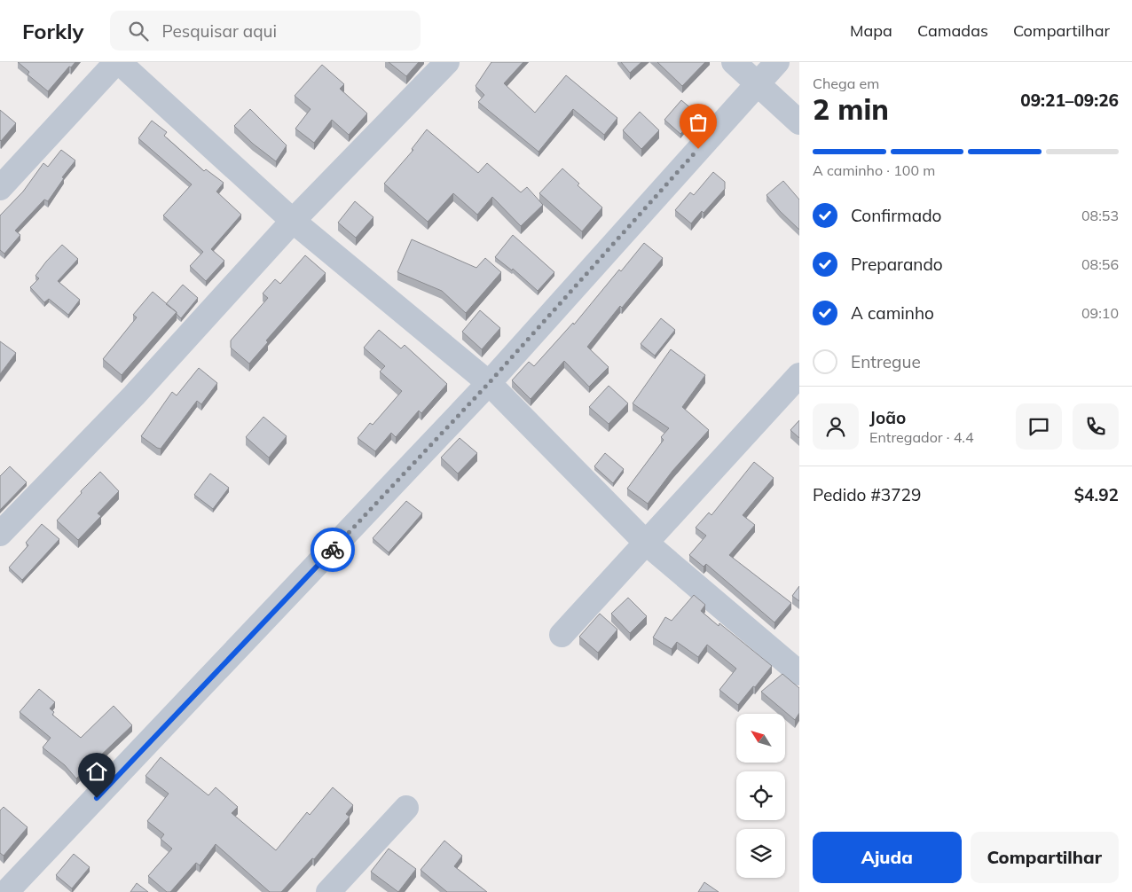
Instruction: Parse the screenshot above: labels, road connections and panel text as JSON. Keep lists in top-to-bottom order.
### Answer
{
  "north": "top left",
  "page": {
    "header": "Forkly",
    "search": "Pesquisar aqui",
    "nav": ["Mapa", "Camadas", "Compartilhar"],
    "heading": ["2 min", "Chega em", "09:21–09:26"],
    "panel": [
      "João",
      "Entregador · 4.4",
      "Pedido #3729",
      "$4.92"
    ],
    "bar": "A caminho · 100 m",
    "list": [
      ["Confirmado", "08:53"],
      ["Preparando", "08:56"],
      ["A caminho", "09:10"],
      "Entregue"
    ],
    "buttons": ["Ajuda", "Compartilhar"]
  }
}
